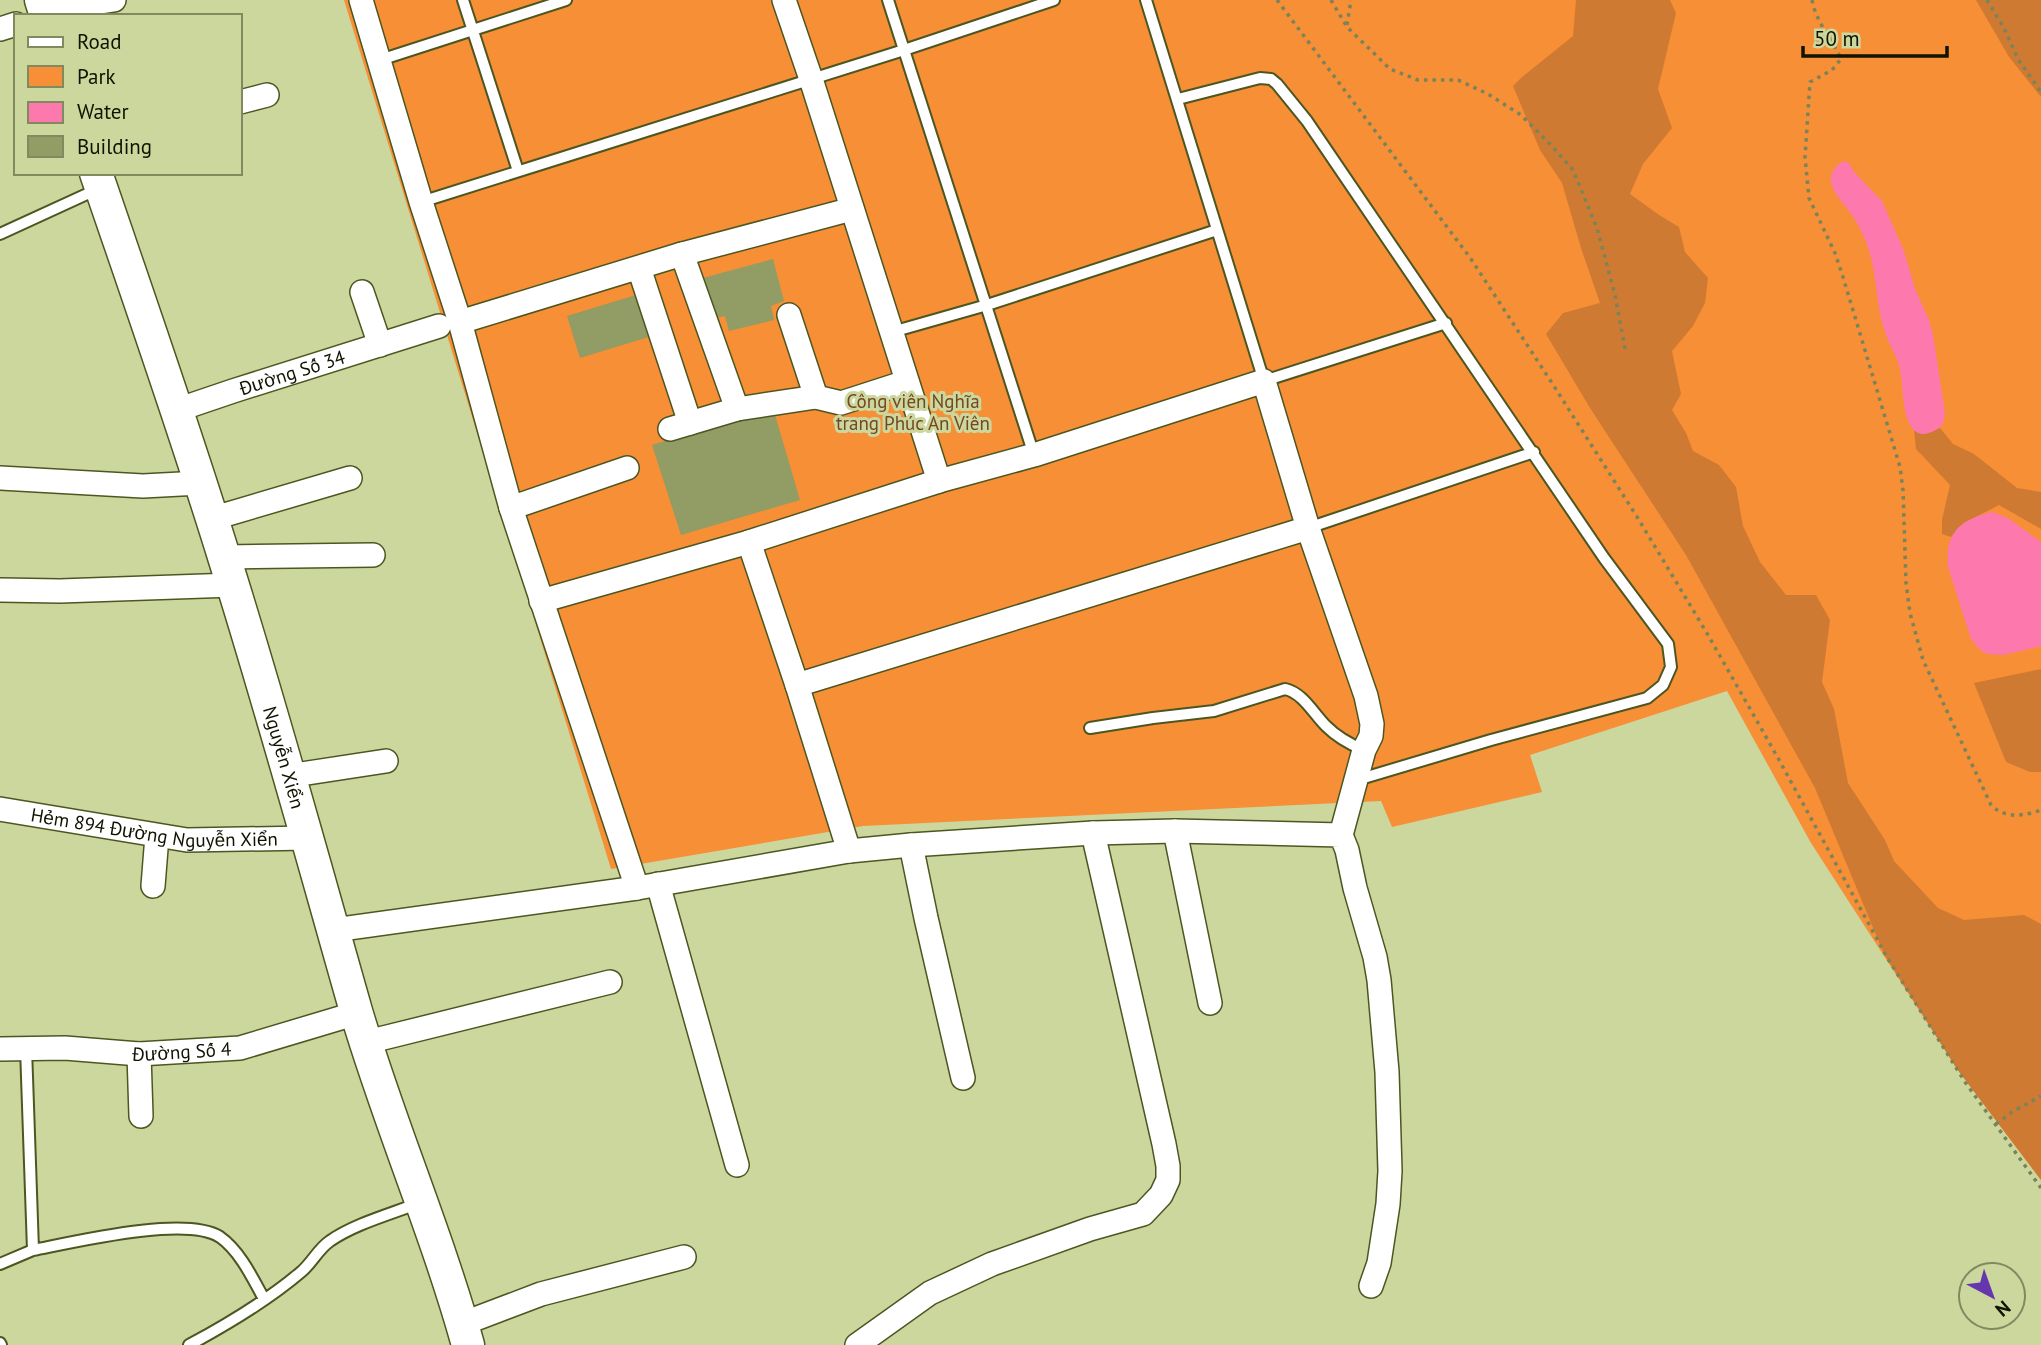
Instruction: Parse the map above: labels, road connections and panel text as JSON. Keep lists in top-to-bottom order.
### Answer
{
  "streets": {
    "main road": ["Nguyễn Xiển"],
    "street": ["Đường Số 34", "Hẻm 894 Đường Nguyễn Xiển", "Đường Số 4"]
  },
  "crossings": [
    ["Đường Số 34", "Nguyễn Xiển"],
    ["Nguyễn Xiển", "Hẻm 894 Đường Nguyễn Xiển"],
    ["Nguyễn Xiển", "Đường Số 4"]
  ],
  "parks": ["Công viên Nghĩa trang Phúc An Viên"],
  "legend": [
    "Road",
    "Park",
    "Water",
    "Building"
  ],
  "scale_bar": "50 m",
  "north": "bottom right"
}
